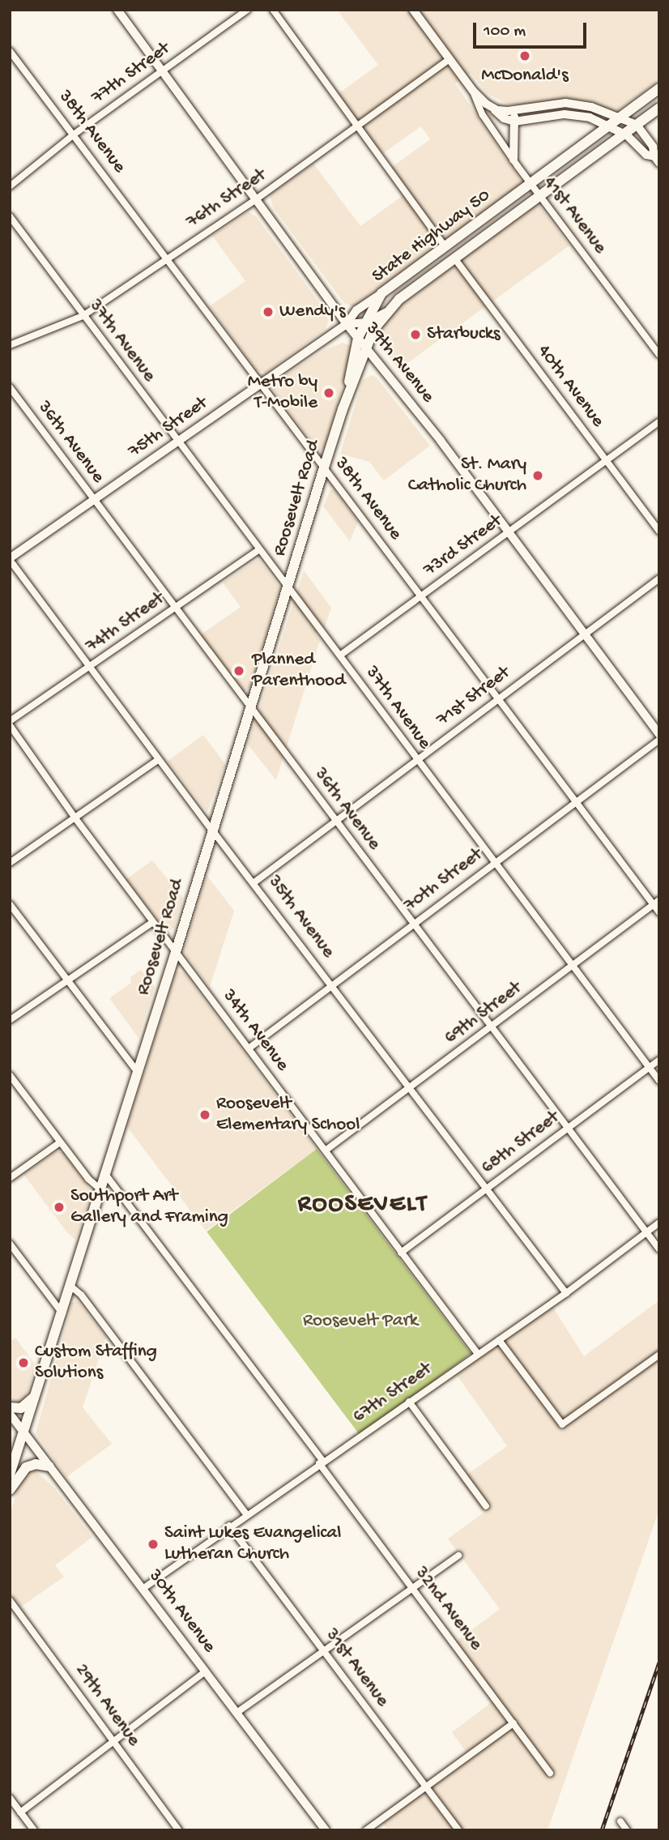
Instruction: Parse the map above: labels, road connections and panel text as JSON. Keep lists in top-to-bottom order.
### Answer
{
  "streets": {
    "main road": ["State Highway 50", "Roosevelt Road"],
    "street": [
      "77th Street",
      "38th Avenue",
      "76th Street",
      "41st Avenue",
      "37th Avenue",
      "39th Avenue",
      "40th Avenue",
      "75th Street",
      "36th Avenue",
      "73rd Street",
      "74th Street",
      "71st Street",
      "70th Street",
      "35th Avenue",
      "69th Street",
      "34th Avenue",
      "68th Street",
      "67th Street",
      "32nd Avenue",
      "30th Avenue",
      "31st Avenue",
      "29th Avenue"
    ]
  },
  "crossings": [
    ["77th Street", "38th Avenue"],
    ["77th Street", "39th Avenue"],
    ["38th Avenue", "76th Street"],
    ["38th Avenue", "75th Street"],
    ["38th Avenue", "Roosevelt Road"],
    ["38th Avenue", "73rd Street"],
    ["38th Avenue", "71st Street"],
    ["38th Avenue", "70th Street"],
    ["38th Avenue", "69th Street"],
    ["76th Street", "37th Avenue"],
    ["76th Street", "39th Avenue"],
    ["41st Avenue", "State Highway 50"],
    ["State Highway 50", "39th Avenue"],
    ["State Highway 50", "40th Avenue"],
    ["State Highway 50", "75th Street"],
    ["State Highway 50", "Roosevelt Road"],
    ["37th Avenue", "75th Street"],
    ["37th Avenue", "Roosevelt Road"],
    ["37th Avenue", "73rd Street"],
    ["37th Avenue", "74th Street"],
    ["37th Avenue", "71st Street"],
    ["37th Avenue", "70th Street"],
    ["37th Avenue", "69th Street"],
    ["37th Avenue", "68th Street"],
    ["39th Avenue", "75th Street"],
    ["39th Avenue", "73rd Street"],
    ["39th Avenue", "71st Street"],
    ["40th Avenue", "73rd Street"],
    ["75th Street", "36th Avenue"],
    ["75th Street", "35th Avenue"],
    ["36th Avenue", "Roosevelt Road"],
    ["36th Avenue", "74th Street"],
    ["36th Avenue", "71st Street"],
    ["36th Avenue", "70th Street"],
    ["36th Avenue", "69th Street"],
    ["36th Avenue", "68th Street"],
    ["36th Avenue", "67th Street"],
    ["Roosevelt Road", "35th Avenue"],
    ["Roosevelt Road", "34th Avenue"],
    ["Roosevelt Road", "32nd Avenue"],
    ["Roosevelt Road", "30th Avenue"],
    ["74th Street", "35th Avenue"],
    ["71st Street", "35th Avenue"],
    ["70th Street", "35th Avenue"],
    ["70th Street", "34th Avenue"],
    ["35th Avenue", "69th Street"],
    ["35th Avenue", "68th Street"],
    ["35th Avenue", "67th Street"],
    ["69th Street", "34th Avenue"],
    ["34th Avenue", "68th Street"],
    ["34th Avenue", "67th Street"],
    ["67th Street", "32nd Avenue"],
    ["67th Street", "30th Avenue"],
    ["67th Street", "31st Avenue"]
  ],
  "districts": ["ROOSEVELT"],
  "parks": ["Roosevelt Park"],
  "places": [
    "McDonald's",
    "Wendy's",
    "Starbucks",
    "Metro by T-Mobile",
    "St. Mary Catholic Church",
    "Planned Parenthood",
    "Roosevelt Elementary School",
    "Southport Art Gallery and Framing",
    "Custom Staffing Solutions",
    "Saint Lukes Evangelical Lutheran Church"
  ],
  "scale_bar": "100 m"
}
